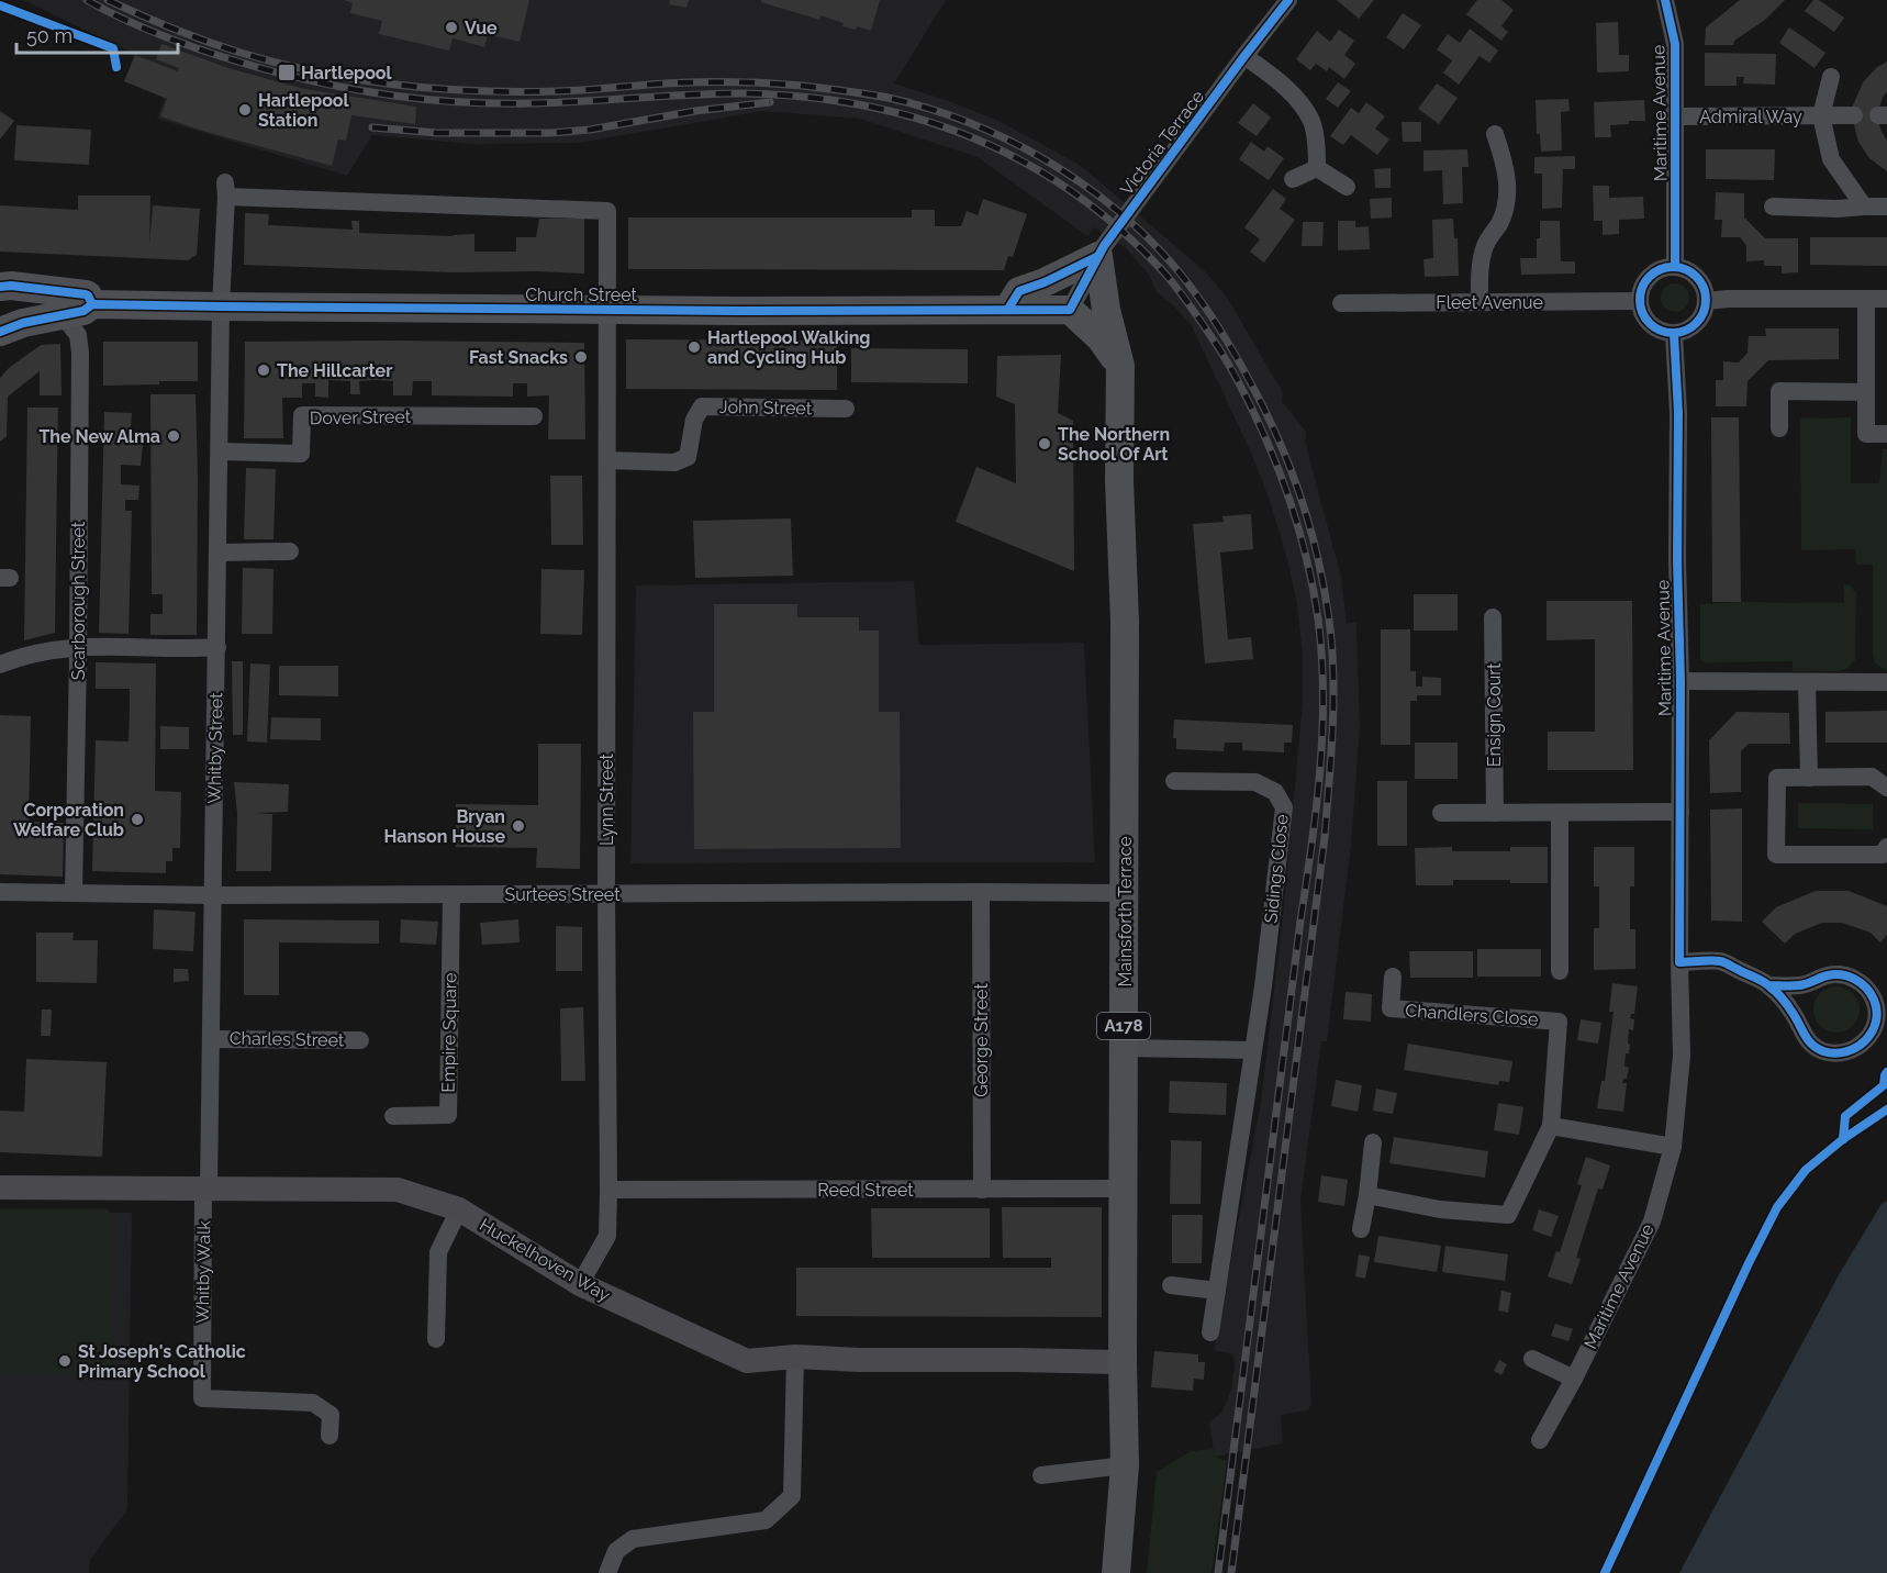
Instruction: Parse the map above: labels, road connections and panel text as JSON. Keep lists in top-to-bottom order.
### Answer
{
  "streets": {
    "main road": ["Church Street", "Mainsforth Terrace", "A178"],
    "street": [
      "Maritime Avenue",
      "Admiral Way",
      "Victoria Terrace",
      "Fleet Avenue",
      "John Street",
      "Dover Street",
      "Scarborough Street",
      "Ensign Court",
      "Whitby Street",
      "Lynn Street",
      "Sidings Close",
      "Surtees Street",
      "Chandlers Close",
      "Empire Square",
      "Charles Street",
      "George Street",
      "Reed Street",
      "Huckelhoven Way",
      "Whitby Walk"
    ]
  },
  "crossings": [
    ["Maritime Avenue", "Admiral Way"],
    ["Maritime Avenue", "Fleet Avenue"],
    ["Victoria Terrace", "Church Street"],
    ["Victoria Terrace", "Mainsforth Terrace"],
    ["Church Street", "Scarborough Street"],
    ["Church Street", "Whitby Street"],
    ["Church Street", "Lynn Street"],
    ["John Street", "Lynn Street"],
    ["Dover Street", "Whitby Street"],
    ["Scarborough Street", "Surtees Street"],
    ["Whitby Street", "Lynn Street"],
    ["Whitby Street", "Surtees Street"],
    ["Whitby Street", "Charles Street"],
    ["Whitby Street", "Huckelhoven Way"],
    ["Whitby Street", "Whitby Walk"],
    ["Lynn Street", "Surtees Street"],
    ["Lynn Street", "Reed Street"],
    ["Lynn Street", "Huckelhoven Way"],
    ["Surtees Street", "Mainsforth Terrace"],
    ["Surtees Street", "Empire Square"],
    ["Surtees Street", "George Street"],
    ["Mainsforth Terrace", "Reed Street"],
    ["Mainsforth Terrace", "Huckelhoven Way"],
    ["George Street", "Reed Street"],
    ["Huckelhoven Way", "Whitby Walk"]
  ],
  "places": {
    "other": [
      "Vue",
      "Hartlepool Station",
      "Hartlepool Walking and Cycling Hub",
      "Fast Snacks",
      "The Hillcarter",
      "The New Alma",
      "The Northern School Of Art",
      "Corporation Welfare Club",
      "Bryan Hanson House",
      "St Joseph's Catholic Primary School"
    ],
    "transit": ["Hartlepool"]
  },
  "scale_bar": "50 m"
}
